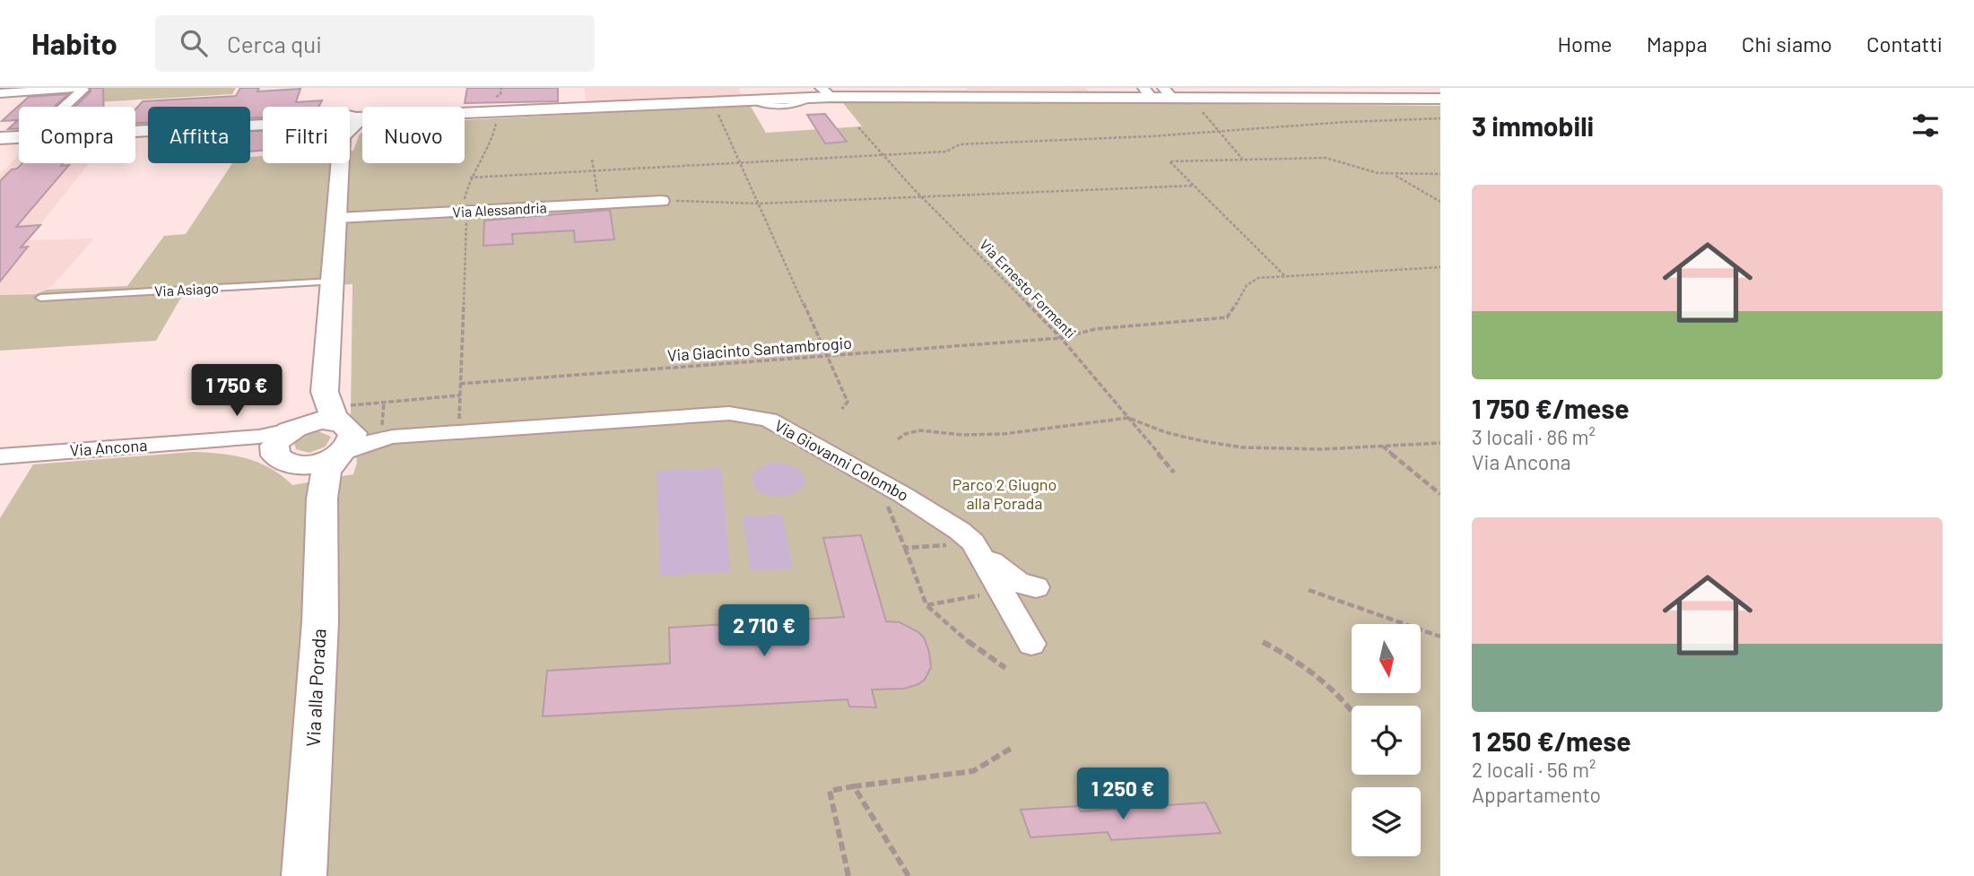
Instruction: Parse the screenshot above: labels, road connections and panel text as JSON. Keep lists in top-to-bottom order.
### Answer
{
  "streets": {
    "street": [
      "Via Alessandria",
      "Via Ancona",
      "Via Giovanni Colombo",
      "Via alla Porada"
    ],
    "lane": ["Via Asiago"],
    "path": ["Via Ernesto Formenti", "Via Giacinto Santambrogio"]
  },
  "crossings": [
    ["Via Alessandria", "Via alla Porada"],
    ["Via Ernesto Formenti", "Via Giacinto Santambrogio"],
    ["Via Asiago", "Via alla Porada"],
    ["Via Giovanni Colombo", "Via alla Porada"]
  ],
  "parks": ["Parco 2 Giugno alla Porada"],
  "north": "bottom",
  "page": {
    "header": "Habito",
    "search": "Cerca qui",
    "nav": [
      "Home",
      "Mappa",
      "Chi siamo",
      "Contatti"
    ],
    "heading": "3 immobili",
    "chip": [
      "Compra",
      "Affitta",
      "Filtri",
      "Nuovo"
    ],
    "list": [
      {
        "name": "1 750 €/mese",
        "note": "3 locali · 86 m² · Via Ancona"
      },
      {
        "name": "1 250 €/mese",
        "note": "2 locali · 56 m² · Appartamento"
      }
    ],
    "price": ["1 750 €", "2 710 €", "1 250 €"]
  }
}
